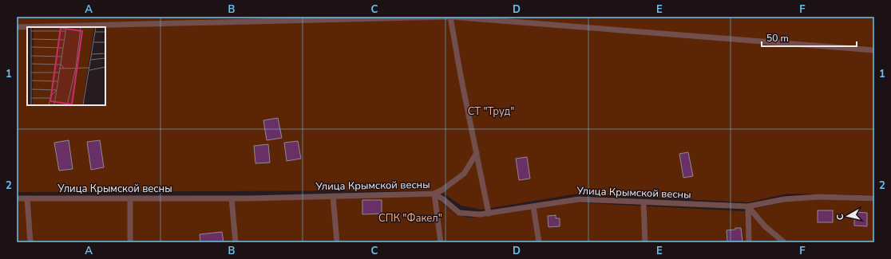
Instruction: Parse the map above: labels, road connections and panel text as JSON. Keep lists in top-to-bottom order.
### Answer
{
  "streets": {
    "lane": ["Улица Крымской весны"]
  },
  "parks": ["СТ \"Труд\"", "СПК \"Факел\""],
  "scale_bar": "50 m",
  "north": "left",
  "grid": {
    "columns": [
      "A",
      "B",
      "C",
      "D",
      "E",
      "F"
    ],
    "rows": ["1", "2"]
  }
}
